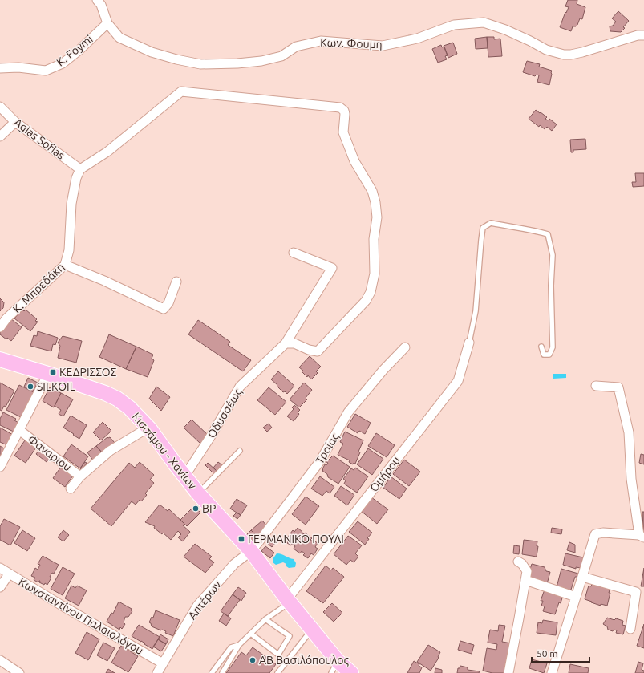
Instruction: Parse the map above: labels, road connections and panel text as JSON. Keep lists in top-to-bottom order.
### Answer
{
  "streets": {
    "main road": ["Κισσάμου - Χανίων"],
    "street": [
      "Κων. Φουμη",
      "K. Foymi",
      "Agias Sofias",
      "Κ. Μπρεδάκη",
      "Οδυσσέως",
      "Τροίας",
      "Φαναριου",
      "Ομήρου",
      "Απτέρων",
      "Κωνσταντίνου Παλαιολόγου"
    ]
  },
  "crossings": [
    ["Κων. Φουμη", "K. Foymi"],
    ["Agias Sofias", "Κ. Μπρεδάκη"],
    ["Οδυσσέως", "Κισσάμου - Χανίων"],
    ["Τροίας", "Κισσάμου - Χανίων"],
    ["Τροίας", "Απτέρων"],
    ["Κισσάμου - Χανίων", "Ομήρου"],
    ["Κισσάμου - Χανίων", "Απτέρων"],
    ["Απτέρων", "Κωνσταντίνου Παλαιολόγου"]
  ],
  "places": {
    "transit": ["ΚΕΔΡΙΣΣΟΣ", "ΓΕΡΜΑΝΙΚΟ ΠΟΥΛΙ"],
    "other": ["SILKOIL", "BP", "ΑΒ Βασιλόπουλος"]
  },
  "scale_bar": "50 m"
}
